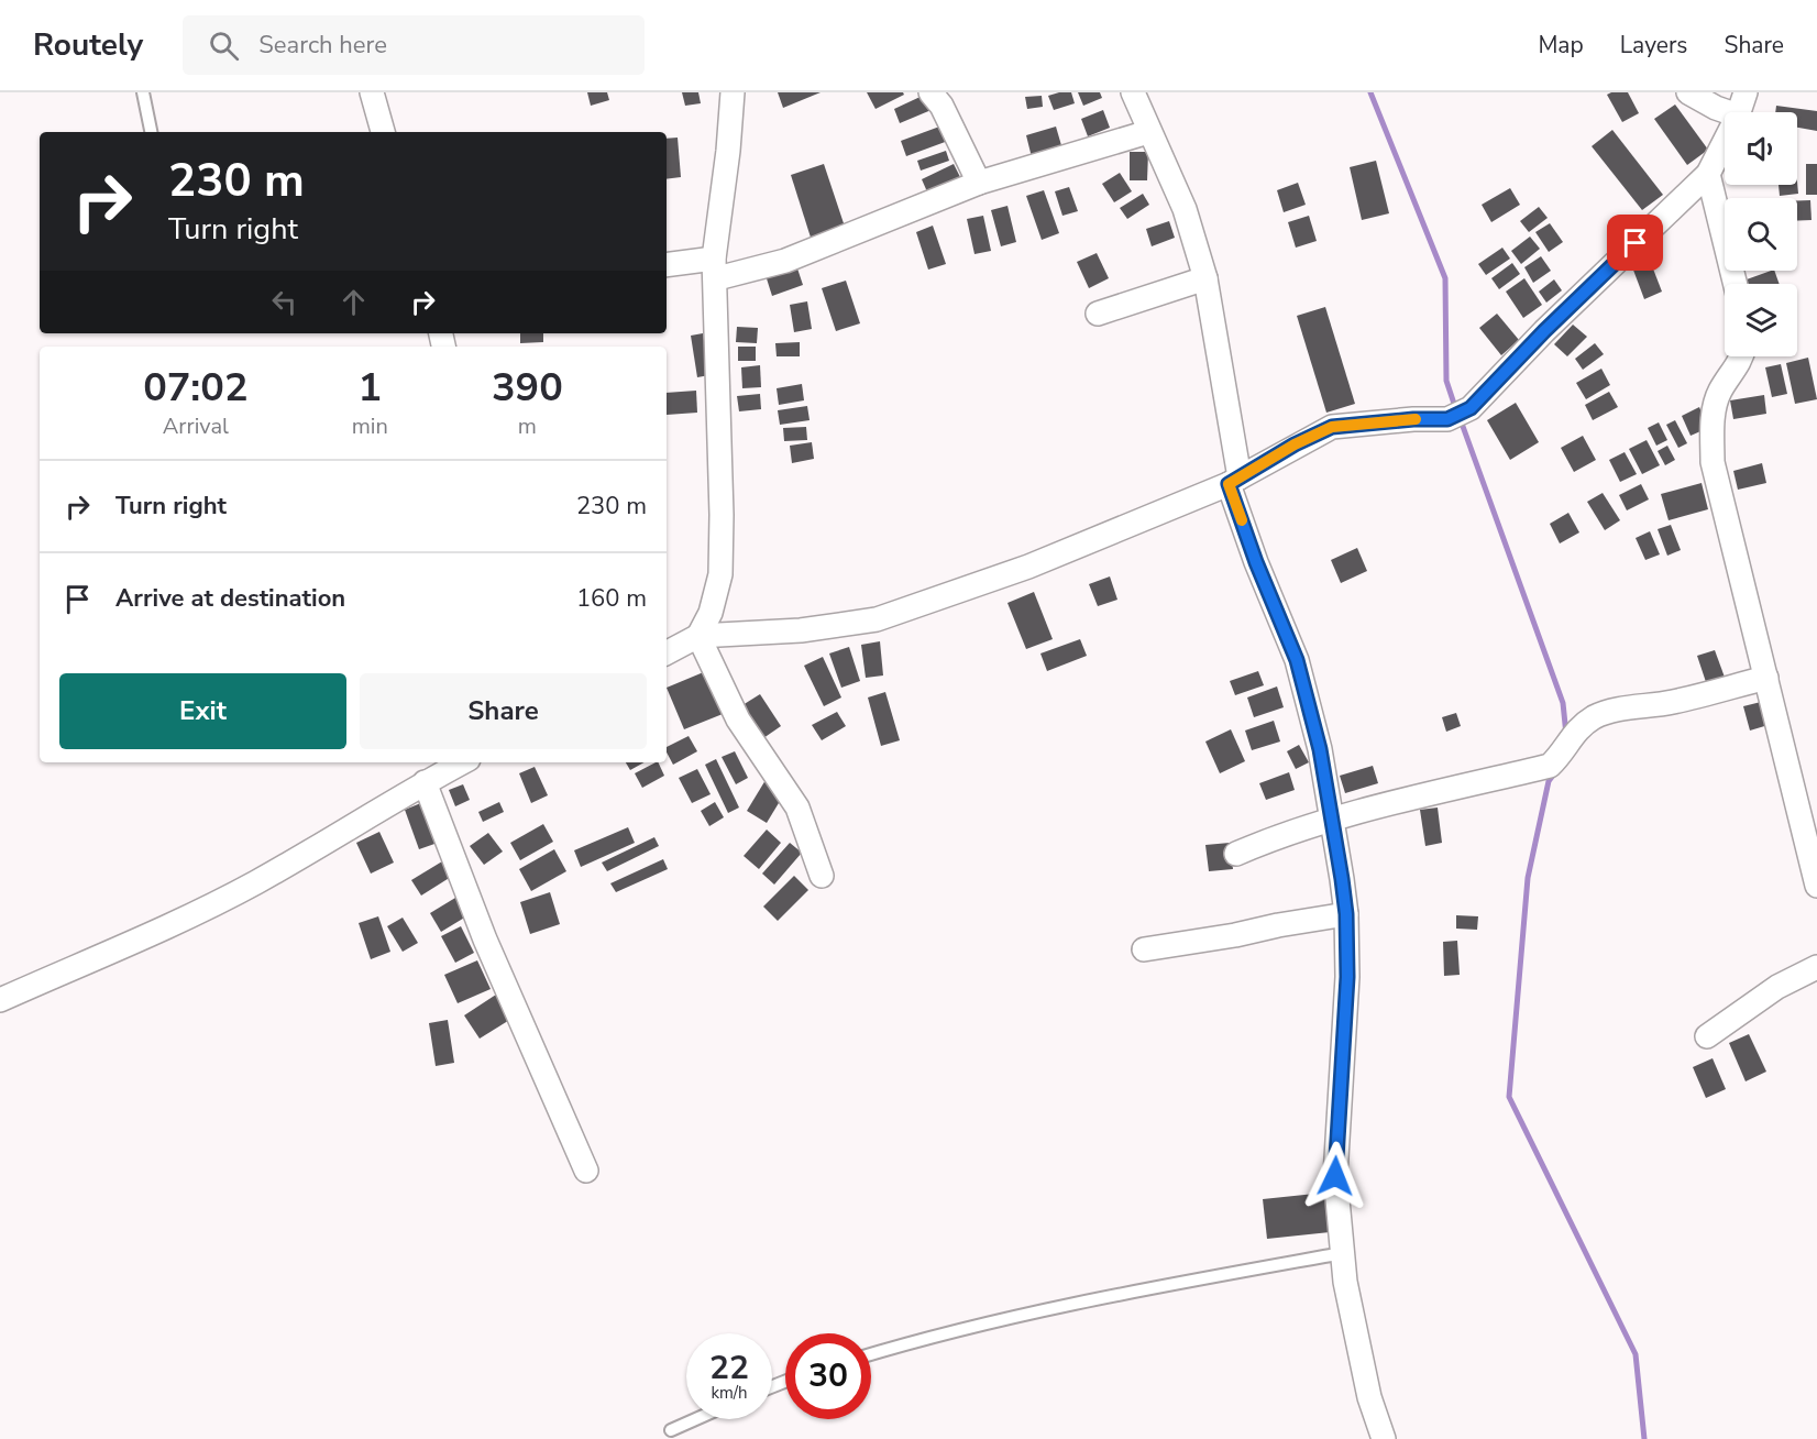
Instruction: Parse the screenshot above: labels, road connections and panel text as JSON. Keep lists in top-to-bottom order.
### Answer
{
  "page": {
    "header": "Routely",
    "search": "Search here",
    "nav": ["Map", "Layers", "Share"],
    "turn": ["230 m", "Turn right"],
    "eta": [
      "07:02",
      "Arrival",
      "1",
      "min",
      "390",
      "m"
    ],
    "list": [
      {
        "name": "Turn right",
        "value": "230 m"
      },
      {
        "name": "Arrive at destination",
        "value": "160 m"
      }
    ],
    "buttons": ["Exit", "Share"],
    "speed": "22 km/h",
    "limit": "30"
  }
}
